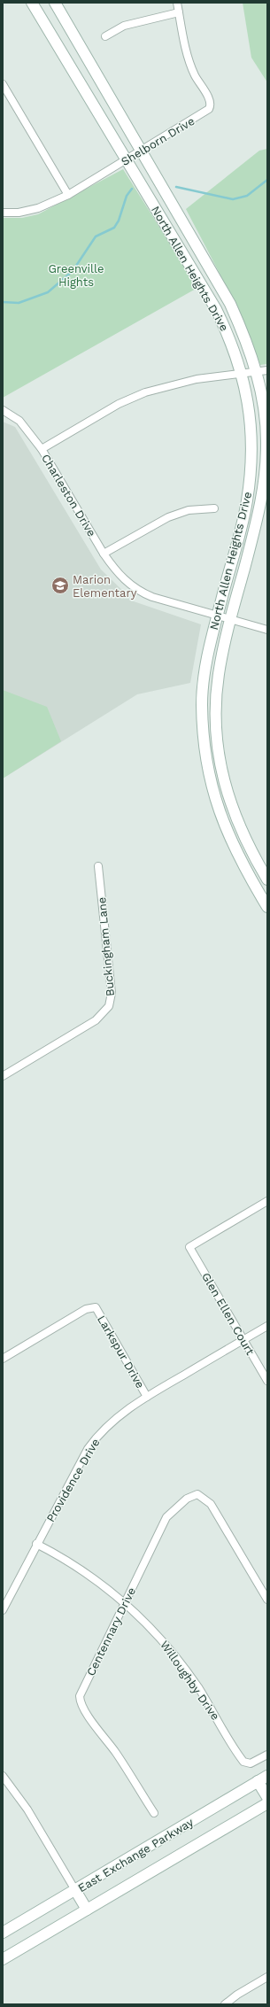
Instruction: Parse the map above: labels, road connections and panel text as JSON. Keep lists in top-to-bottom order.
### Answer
{
  "streets": {
    "main road": ["North Allen Heights Drive", "East Exchange Parkway"],
    "street": [
      "Shelborn Drive",
      "Charleston Drive",
      "Buckingham Lane",
      "Glen Ellen Court",
      "Larkspur Drive",
      "Providence Drive",
      "Centennary Drive",
      "Willoughby Drive"
    ]
  },
  "crossings": [
    ["Shelborn Drive", "North Allen Heights Drive"],
    ["North Allen Heights Drive", "Charleston Drive"],
    ["Glen Ellen Court", "Providence Drive"],
    ["Larkspur Drive", "Providence Drive"],
    ["Providence Drive", "Willoughby Drive"],
    ["Centennary Drive", "Willoughby Drive"]
  ],
  "parks": ["Greenville Hights"],
  "places": {
    "school or university": ["Marion Elementary"]
  }
}
